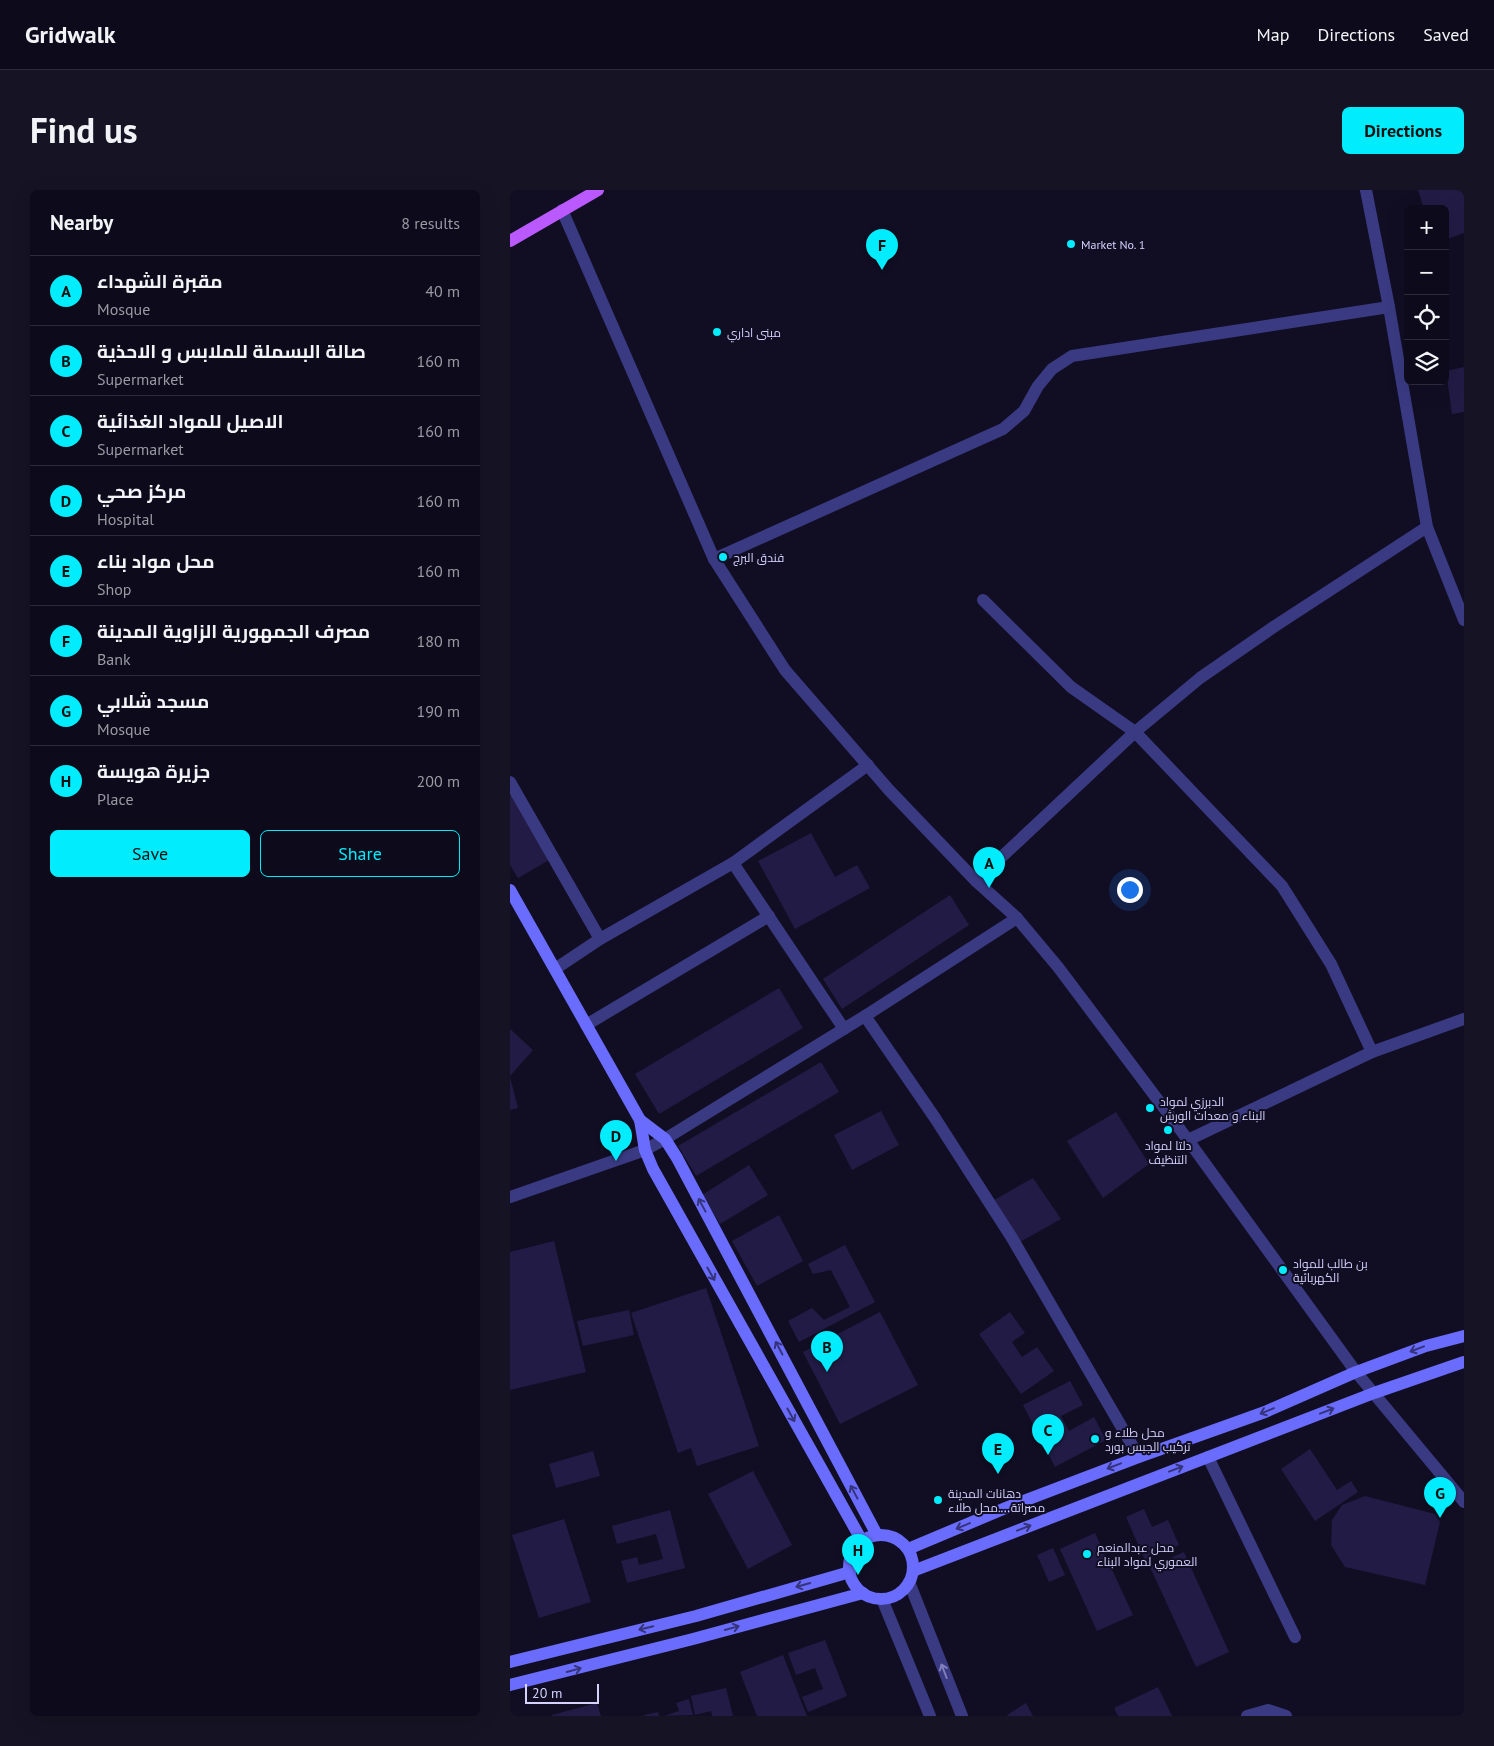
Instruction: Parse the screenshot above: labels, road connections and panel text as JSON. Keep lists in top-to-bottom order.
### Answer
{
  "places": [
    "Market No. 1",
    "مبنى اداري",
    "فندق البرج",
    "الدبرزي لمواد البناء و معدات الورش",
    "دلتا لمواد التنظيف",
    "بن طالب للمواد الكهربائية",
    "محل طلاء و تركيب الجبس بورد",
    "دهانات المدينة مصراتة....محل طلاء",
    "محل عبدالمنعم العموري لمواد البناء"
  ],
  "scale_bar": "20 m",
  "page": {
    "header": "Gridwalk",
    "nav": ["Map", "Directions", "Saved"],
    "title": "Find us",
    "buttons": [
      "Directions",
      ["Save", "Share"]
    ],
    "heading": ["Nearby", "8 results"],
    "map_buttons": ["+", "−"],
    "pins": [
      "F",
      "A",
      "D",
      "B",
      "C",
      "E",
      "G",
      "H"
    ],
    "list": [
      {
        "mark": "A",
        "name": "مقبرة الشهداء",
        "note": "Mosque",
        "value": "40 m"
      },
      {
        "mark": "B",
        "name": "صالة البسملة للملابس و الاحذية",
        "note": "Supermarket",
        "value": "160 m"
      },
      {
        "mark": "C",
        "name": "الاصيل للمواد الغذائية",
        "note": "Supermarket",
        "value": "160 m"
      },
      {
        "mark": "D",
        "name": "مركز صحي",
        "note": "Hospital",
        "value": "160 m"
      },
      {
        "mark": "E",
        "name": "محل مواد بناء",
        "note": "Shop",
        "value": "160 m"
      },
      {
        "mark": "F",
        "name": "مصرف الجمهورية الزاوية المدينة",
        "note": "Bank",
        "value": "180 m"
      },
      {
        "mark": "G",
        "name": "مسجد شلابي",
        "note": "Mosque",
        "value": "190 m"
      },
      {
        "mark": "H",
        "name": "جزيرة هويسة",
        "note": "Place",
        "value": "200 m"
      }
    ],
    "scale": "20 m"
  }
}
